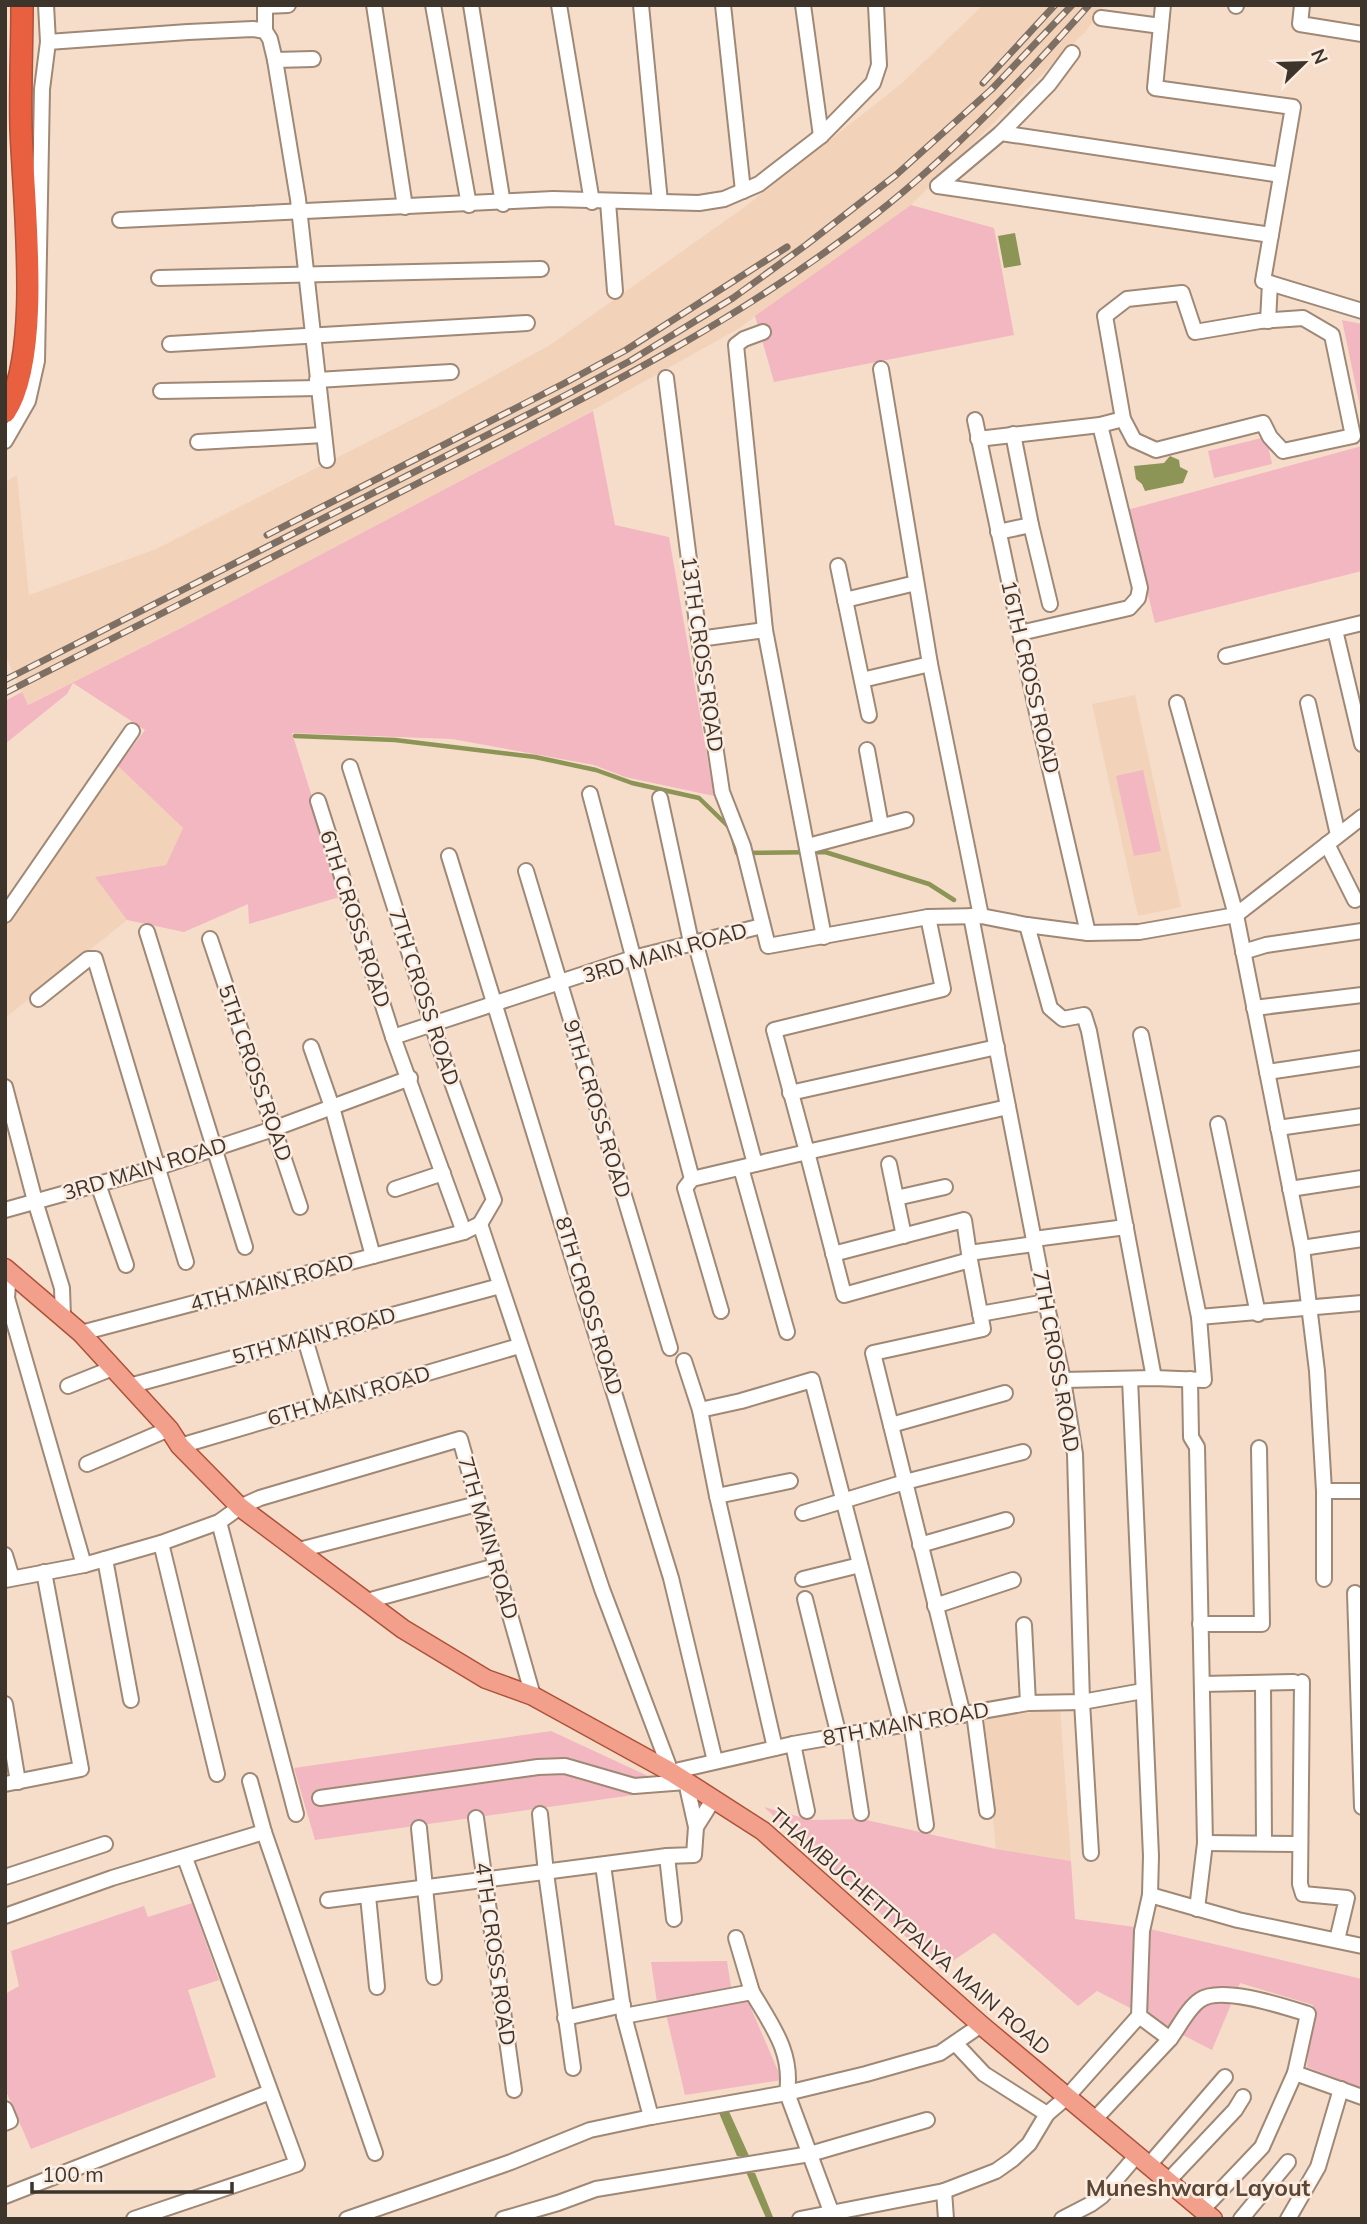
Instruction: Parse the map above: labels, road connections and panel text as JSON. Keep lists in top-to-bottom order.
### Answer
{
  "streets": {
    "main road": ["THAMBUCHETTYPALYA MAIN ROAD"],
    "street": [
      "13TH CROSS ROAD",
      "16TH CROSS ROAD",
      "6TH CROSS ROAD",
      "3RD MAIN ROAD",
      "7TH CROSS ROAD",
      "5TH CROSS ROAD",
      "9TH CROSS ROAD",
      "4TH MAIN ROAD",
      "8TH CROSS ROAD",
      "5TH MAIN ROAD",
      "6TH MAIN ROAD",
      "7TH MAIN ROAD",
      "8TH MAIN ROAD",
      "4TH CROSS ROAD"
    ]
  },
  "crossings": [
    ["13TH CROSS ROAD", "3RD MAIN ROAD"],
    ["16TH CROSS ROAD", "3RD MAIN ROAD"],
    ["6TH CROSS ROAD", "3RD MAIN ROAD"],
    ["3RD MAIN ROAD", "7TH CROSS ROAD"],
    ["3RD MAIN ROAD", "5TH CROSS ROAD"],
    ["3RD MAIN ROAD", "9TH CROSS ROAD"],
    ["3RD MAIN ROAD", "8TH CROSS ROAD"],
    ["7TH CROSS ROAD", "8TH MAIN ROAD"],
    ["4TH MAIN ROAD", "THAMBUCHETTYPALYA MAIN ROAD"],
    ["8TH CROSS ROAD", "8TH MAIN ROAD"],
    ["5TH MAIN ROAD", "THAMBUCHETTYPALYA MAIN ROAD"],
    ["6TH MAIN ROAD", "THAMBUCHETTYPALYA MAIN ROAD"],
    ["7TH MAIN ROAD", "THAMBUCHETTYPALYA MAIN ROAD"],
    ["8TH MAIN ROAD", "THAMBUCHETTYPALYA MAIN ROAD"]
  ],
  "districts": ["Muneshwara Layout"],
  "scale_bar": "100 m",
  "north": "top right"
}
